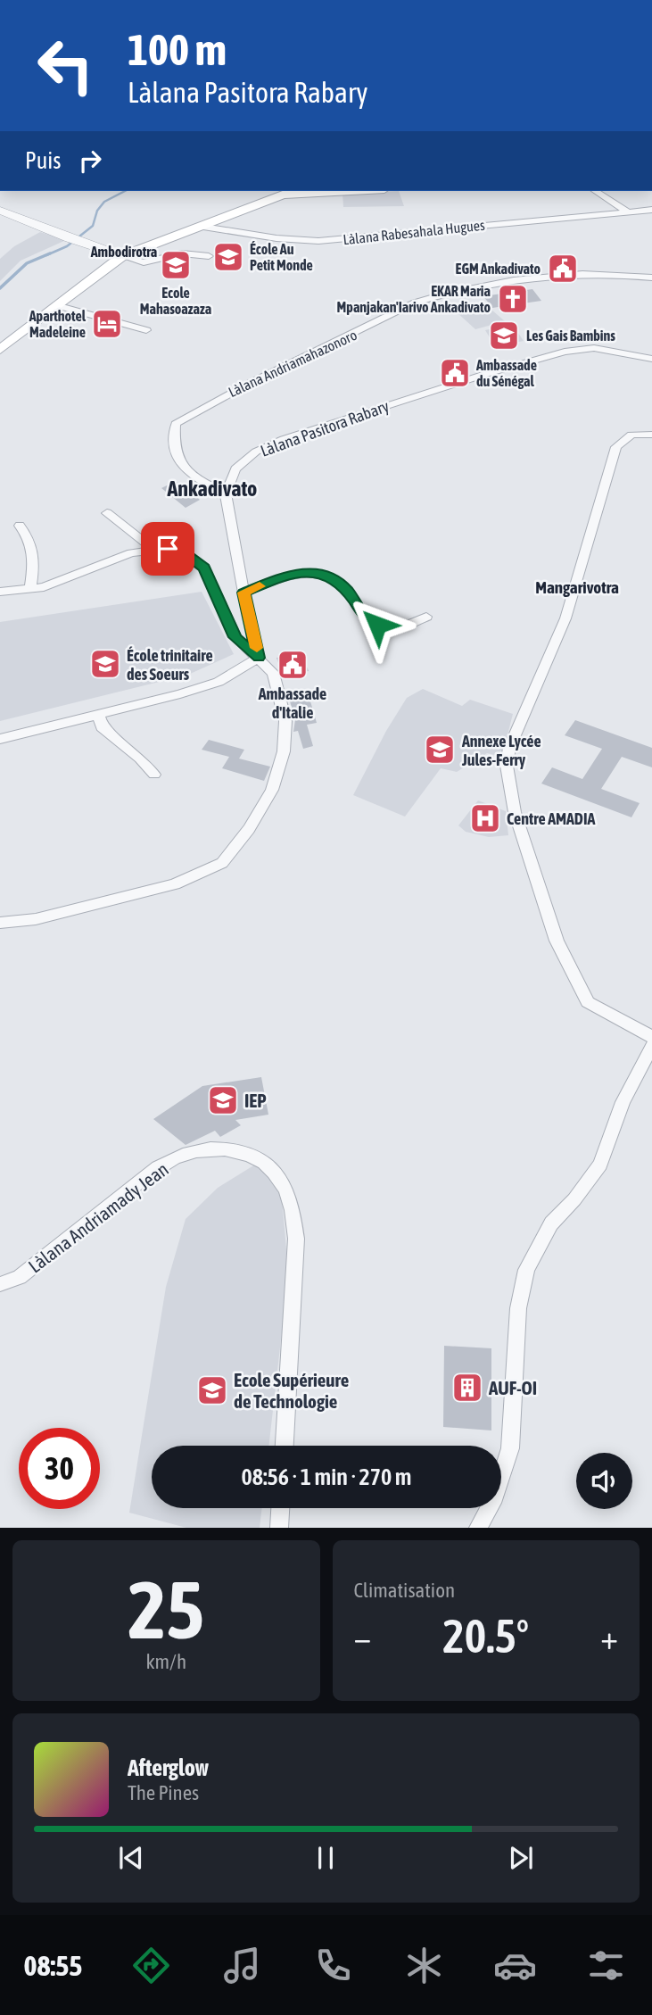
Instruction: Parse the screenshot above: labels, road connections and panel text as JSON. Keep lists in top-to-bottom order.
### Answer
{
  "streets": {
    "street": [
      "Làlana Rabesahala Hugues",
      "Làlana Andriamahazonoro",
      "Làlana Pasitora Rabary",
      "Làlana Andriamady Jean"
    ]
  },
  "crossings": [
    ["Làlana Andriamahazonoro", "Làlana Pasitora Rabary"]
  ],
  "districts": ["Ambodirotra", "Ankadivato", "Mangarivotra"],
  "places": {
    "school or university": [
      "École Au Petit Monde",
      "Ecole Mahasoazaza",
      "Les Gais Bambins",
      "École trinitaire des Soeurs",
      "Annexe Lycée Jules-Ferry",
      "IEP",
      "Ecole Supérieure de Technologie"
    ],
    "public building": ["EGM Ankadivato", "Ambassade du Sénégal", "Ambassade d'Italie"],
    "church": ["EKAR Maria Mpanjakan'Iarivo Ankadivato"],
    "hotel": ["Aparthotel Madeleine"],
    "hospital": ["Centre AMADIA"],
    "building": ["AUF-OI"]
  },
  "page": {
    "turn": ["100 m", "Làlana Pasitora Rabary"],
    "then": "Puis",
    "limit": "30",
    "trip": "08:56 · 1 min · 270 m",
    "tile": [
      ["25", "km/h"],
      "Climatisation"
    ],
    "heat": ["−", "20.5°", "+"],
    "song": ["Afterglow", "The Pines"],
    "tabs": "08:55"
  }
}
